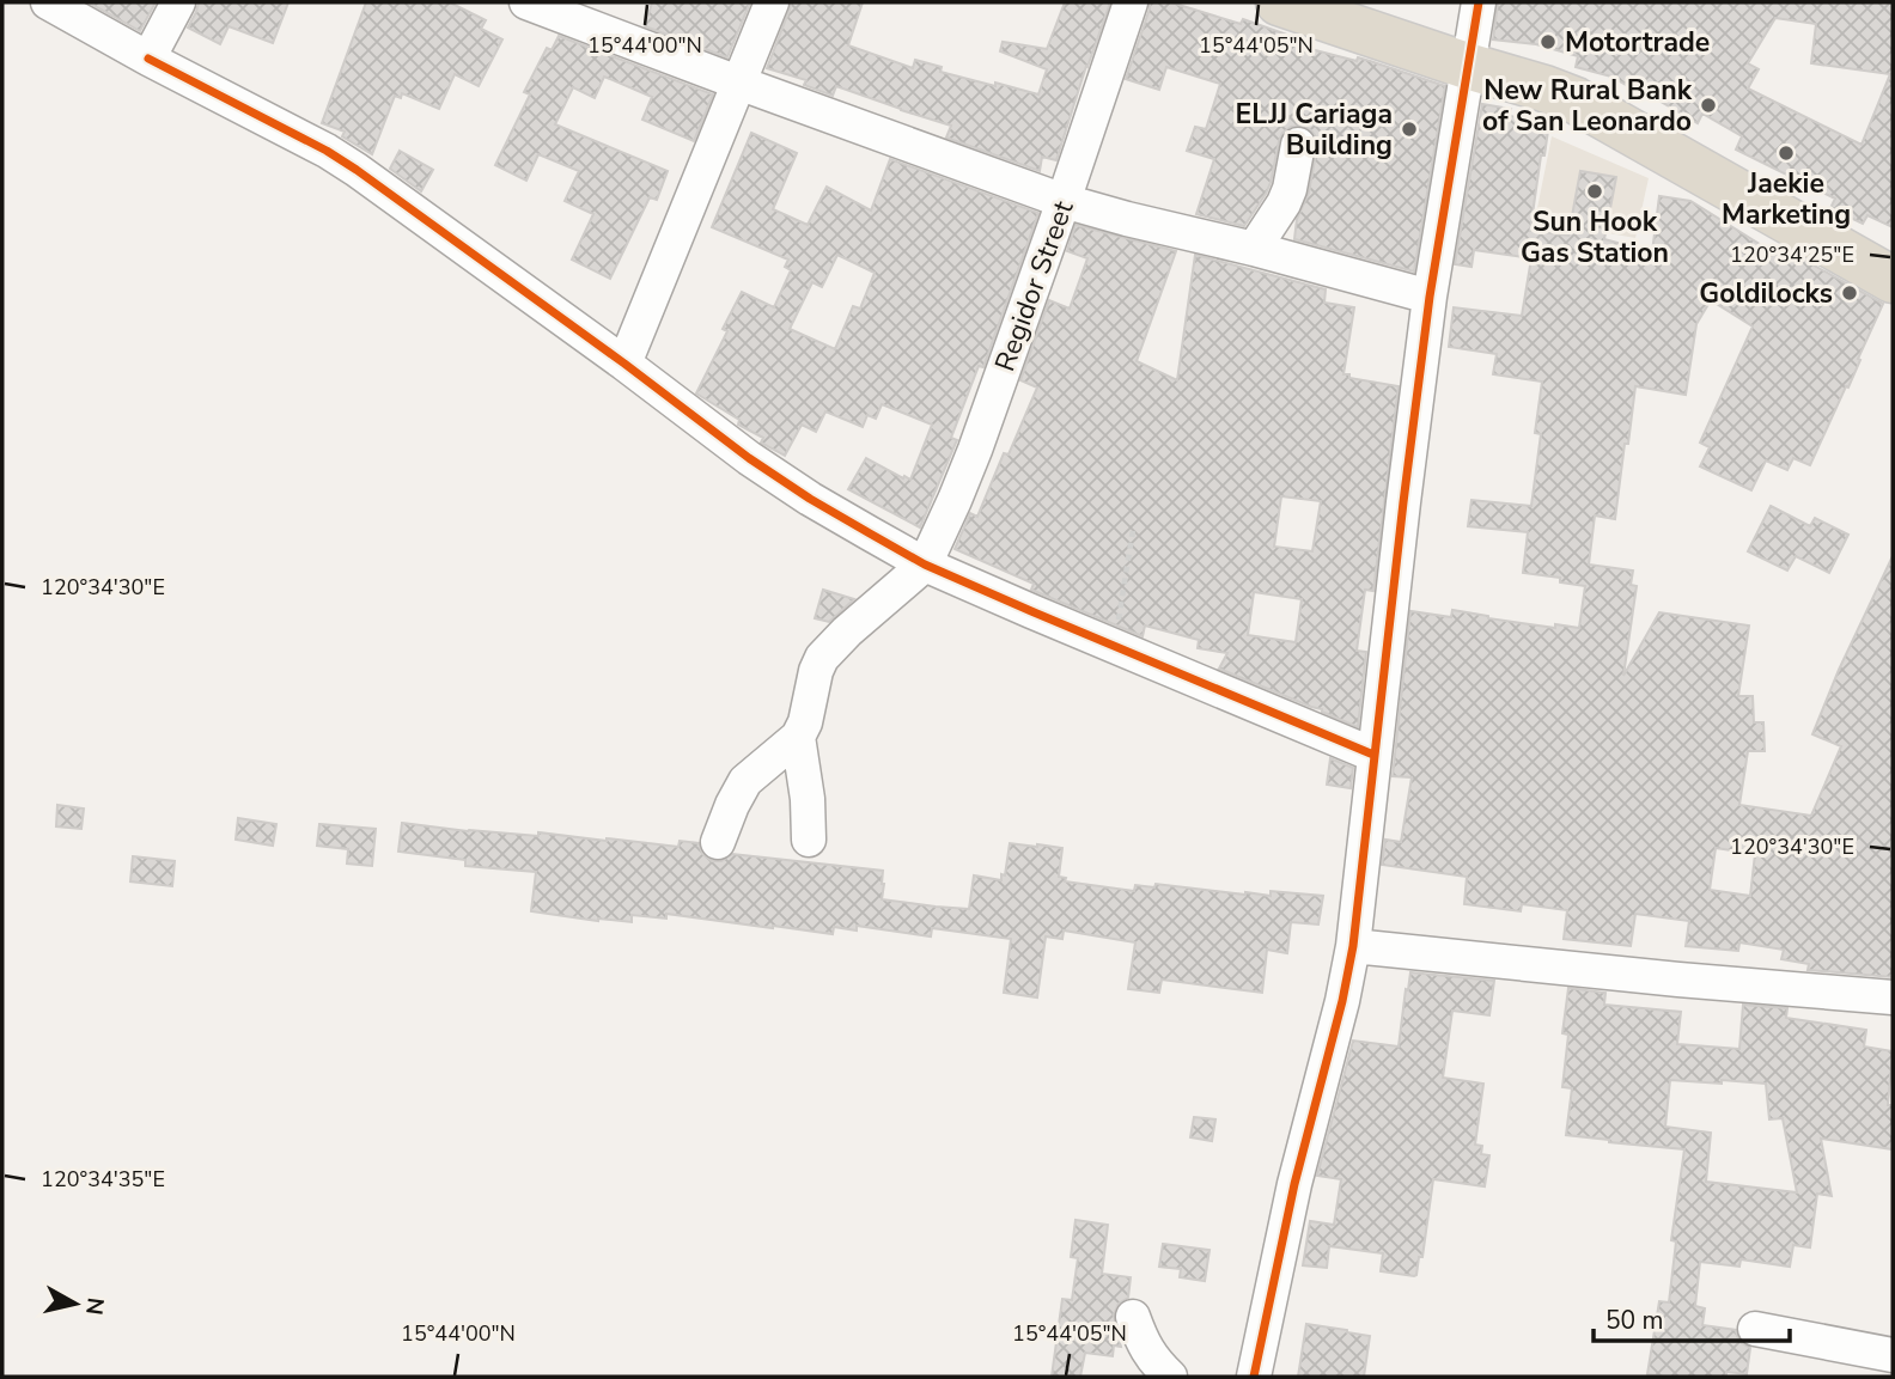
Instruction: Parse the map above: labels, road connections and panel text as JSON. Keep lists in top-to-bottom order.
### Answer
{
  "streets": {
    "street": ["Regidor Street"]
  },
  "places": [
    "Motortrade",
    "New Rural Bank of San Leonardo",
    "ELJJ Cariaga Building",
    "Jaekie Marketing",
    "Sun Hook Gas Station",
    "Goldilocks"
  ],
  "scale_bar": "50 m",
  "north": "right",
  "coordinates": [
    "15°44'00\"N",
    "15°44'05\"N",
    "120°34'25\"E",
    "120°34'30\"E",
    "120°34'35\"E"
  ]
}
